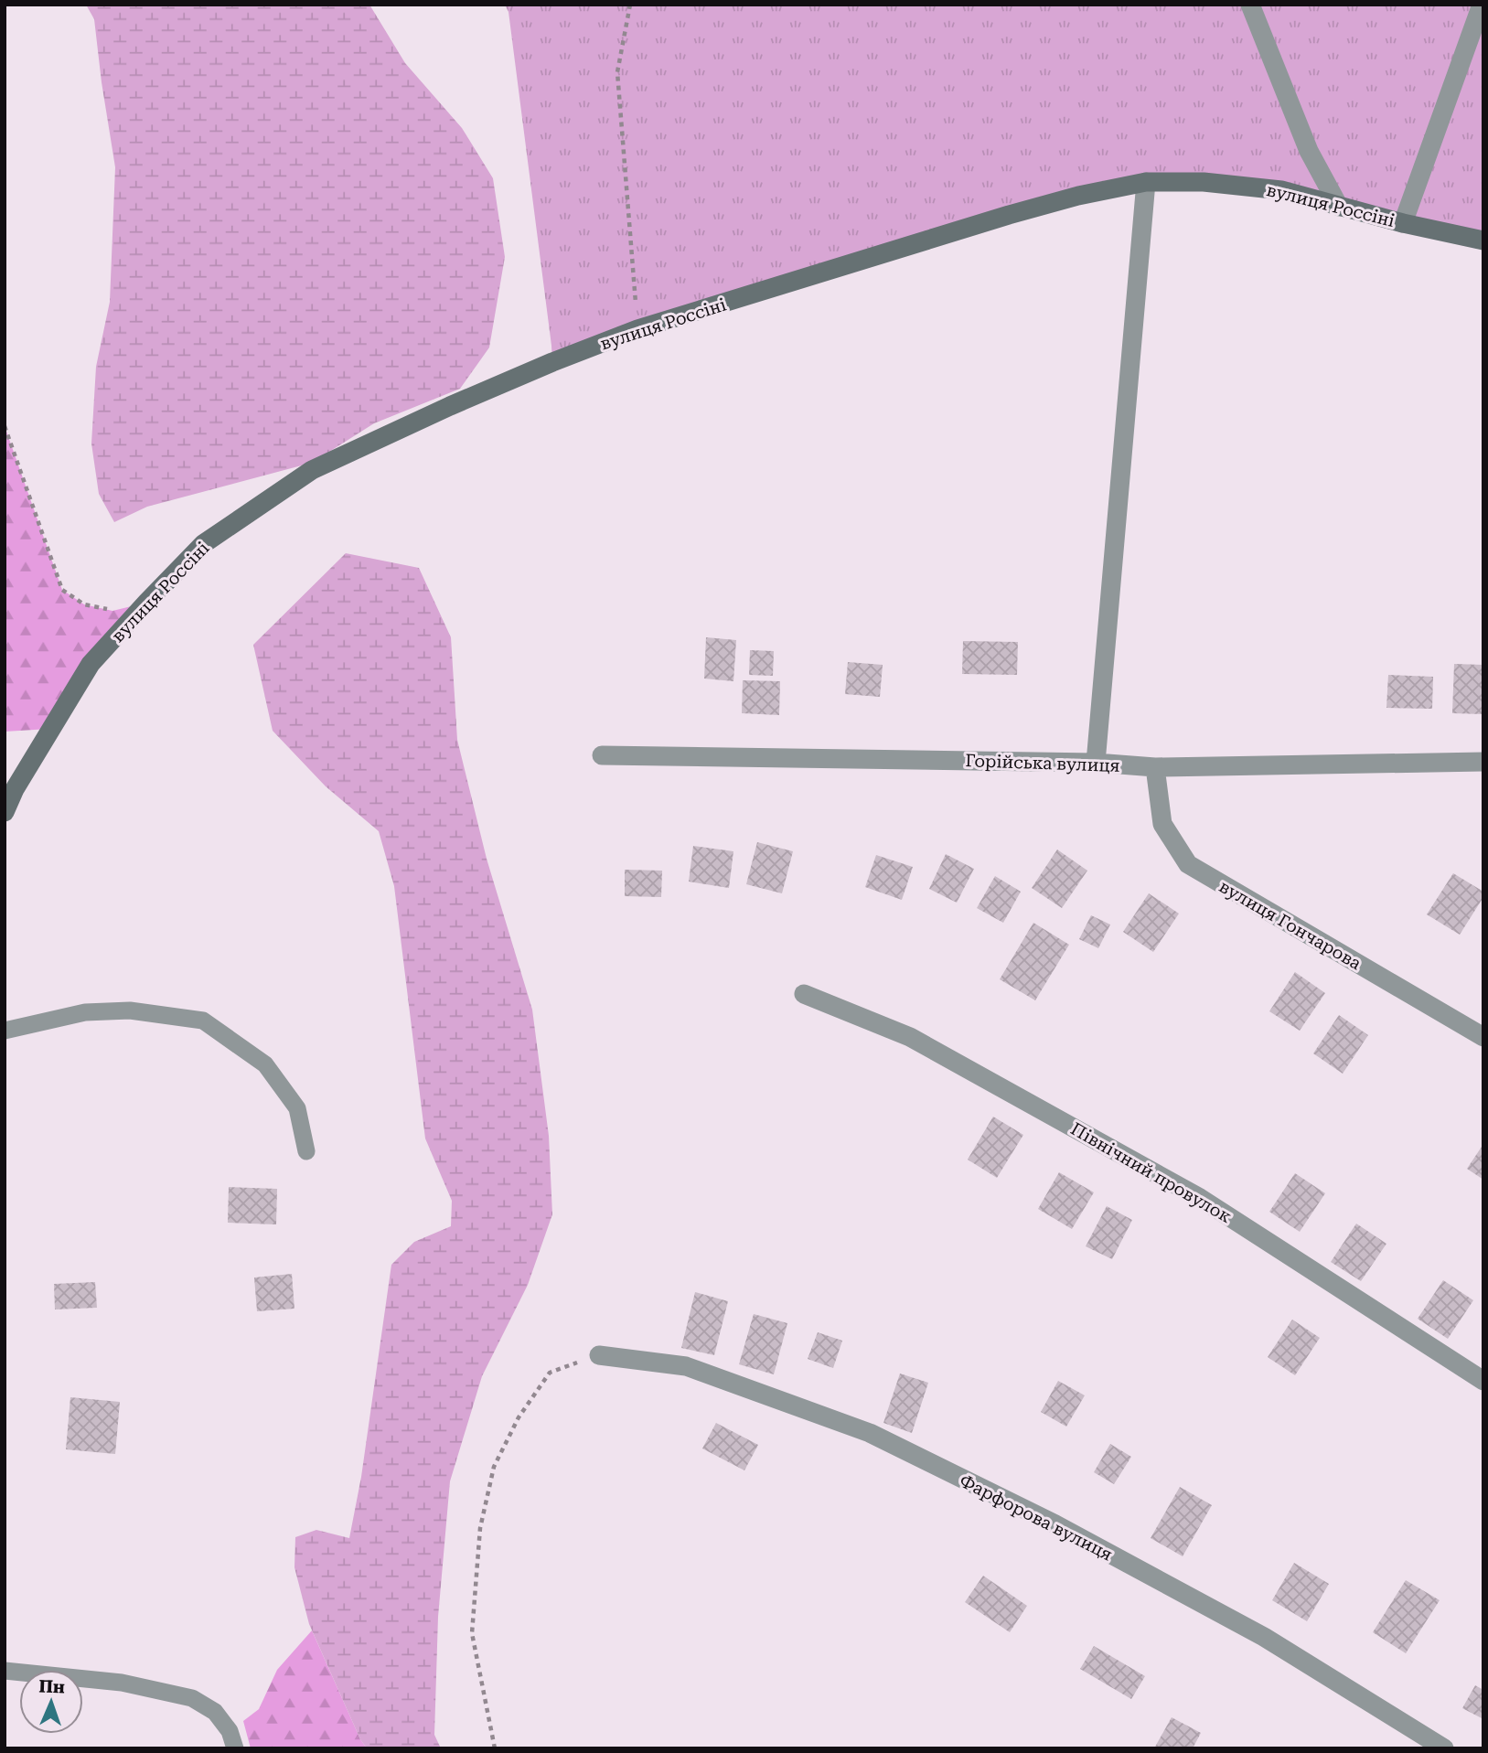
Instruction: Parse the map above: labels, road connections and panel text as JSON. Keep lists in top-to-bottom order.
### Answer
{
  "streets": {
    "street": [
      "вулиця Россіні",
      "Горійська вулиця",
      "вулиця Гончарова",
      "Північний провулок",
      "Фарфорова вулиця"
    ]
  },
  "crossings": [
    ["Горійська вулиця", "вулиця Гончарова"]
  ],
  "north": "top"
}
